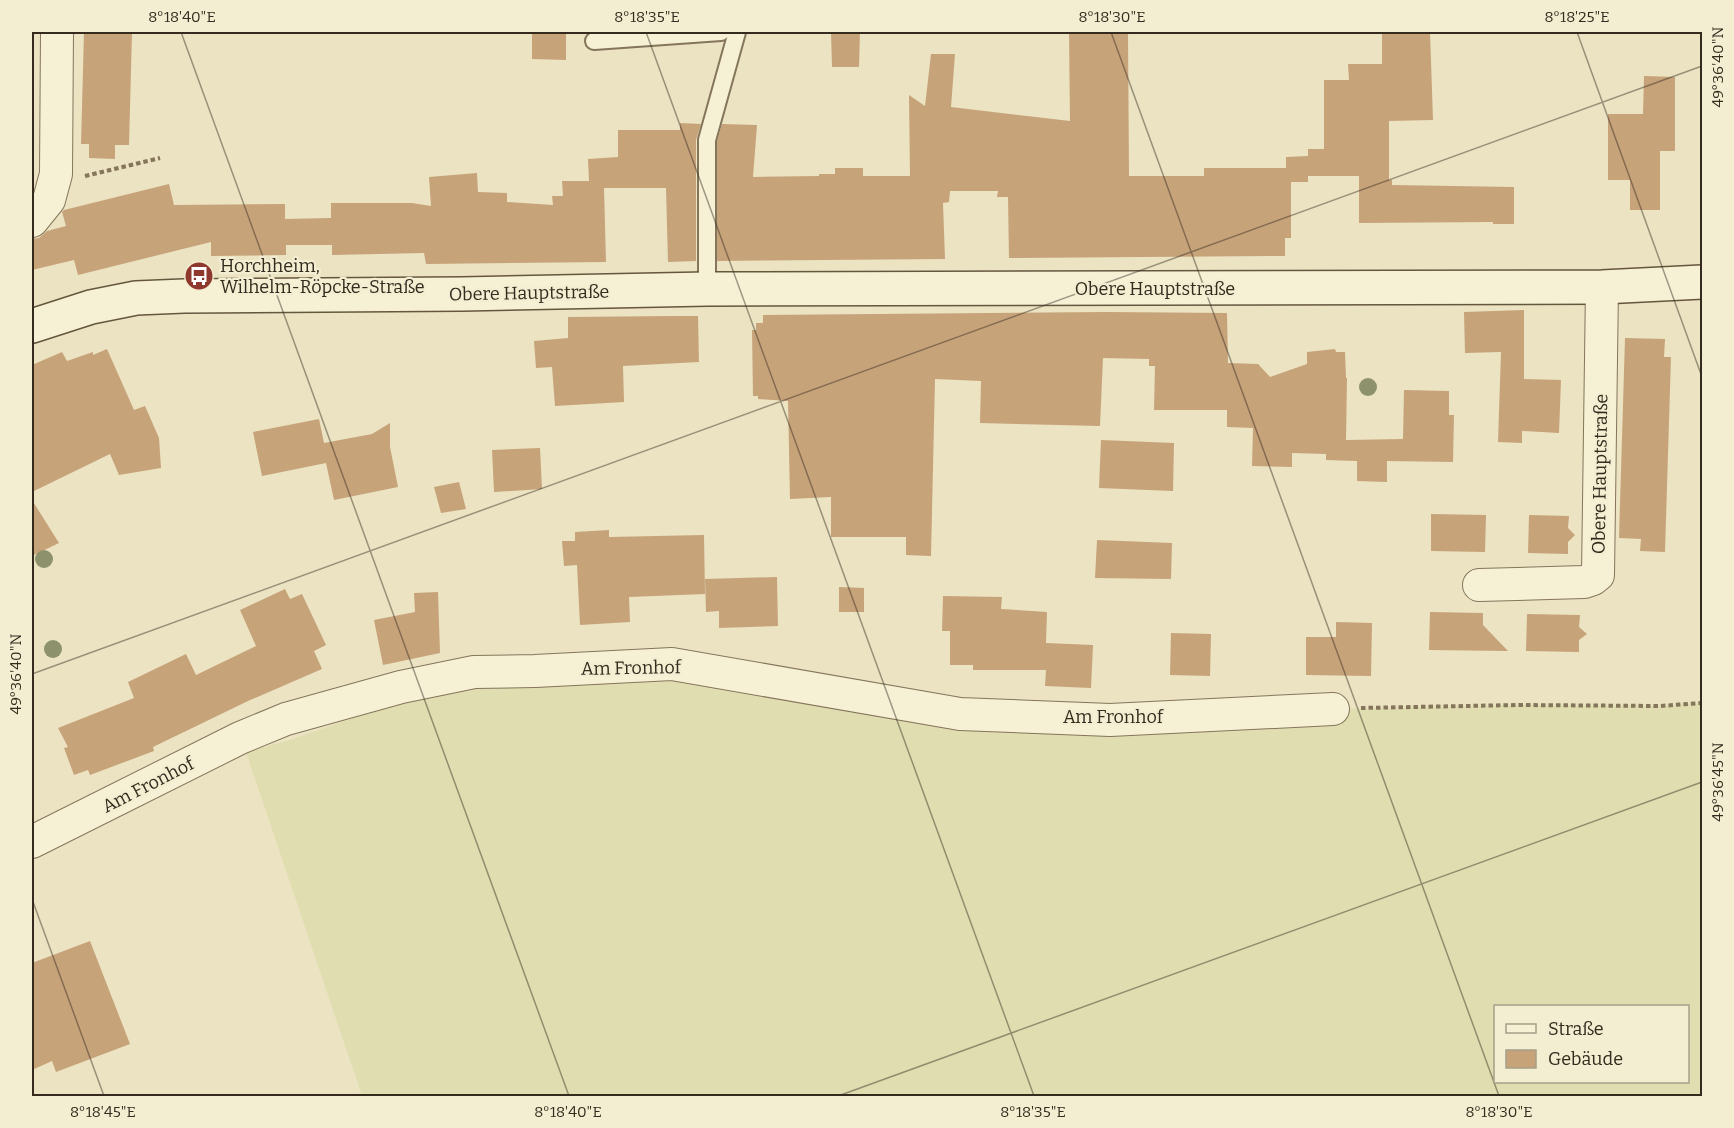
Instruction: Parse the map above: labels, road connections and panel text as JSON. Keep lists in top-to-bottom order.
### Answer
{
  "streets": {
    "main road": ["Obere Hauptstraße"],
    "street": ["Am Fronhof"]
  },
  "places": {
    "bus stop": ["Horchheim, Wilhelm-Röpcke-Straße"]
  },
  "legend": ["Straße", "Gebäude"],
  "coordinates": [
    "8°18'40\"E",
    "8°18'35\"E",
    "8°18'30\"E",
    "8°18'25\"E",
    "49°36'40\"N",
    "49°36'45\"N",
    "8°18'45\"E"
  ]
}
